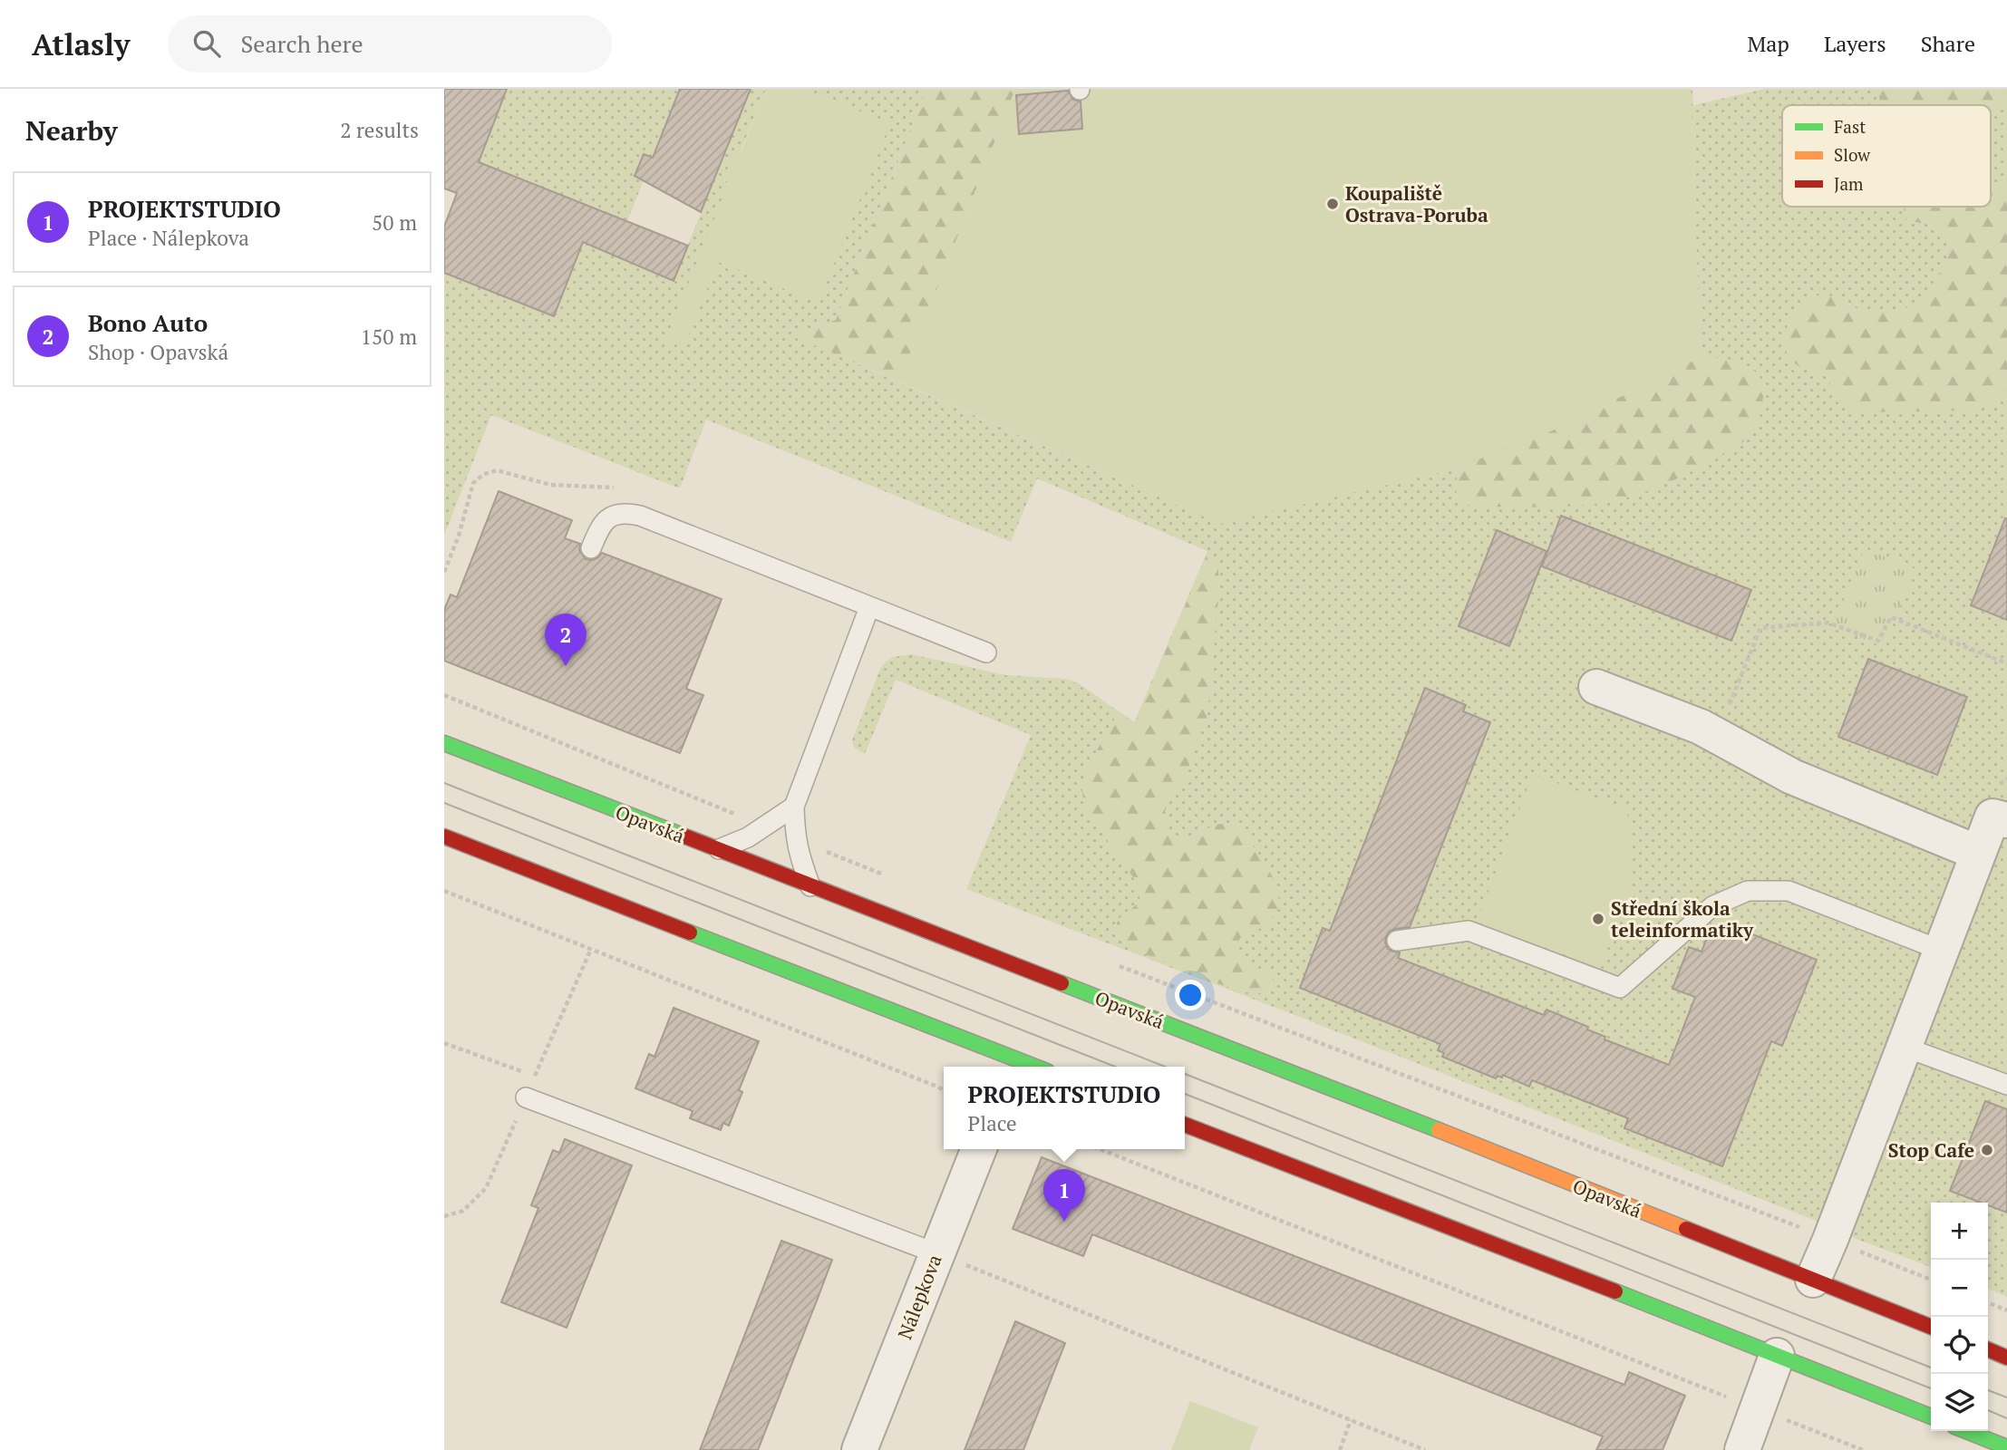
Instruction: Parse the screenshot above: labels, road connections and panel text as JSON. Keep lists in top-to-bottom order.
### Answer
{
  "streets": {
    "main road": ["Opavská"],
    "street": ["Nálepkova"]
  },
  "places": ["Koupaliště Ostrava-Poruba", "Střední škola teleinformatiky", "Stop Cafe"],
  "legend": ["Fast", "Slow", "Jam"],
  "page": {
    "header": "Atlasly",
    "search": "Search here",
    "nav": ["Map", "Layers", "Share"],
    "heading": ["Nearby", "2 results"],
    "list": [
      {
        "mark": "1",
        "name": "PROJEKTSTUDIO",
        "note": "Place · Nálepkova",
        "value": "50 m"
      },
      {
        "mark": "2",
        "name": "Bono Auto",
        "note": "Shop · Opavská",
        "value": "150 m"
      }
    ],
    "pins": ["2", "1"],
    "popup": ["PROJEKTSTUDIO", "Place"],
    "map_buttons": ["+", "−"]
  }
}
